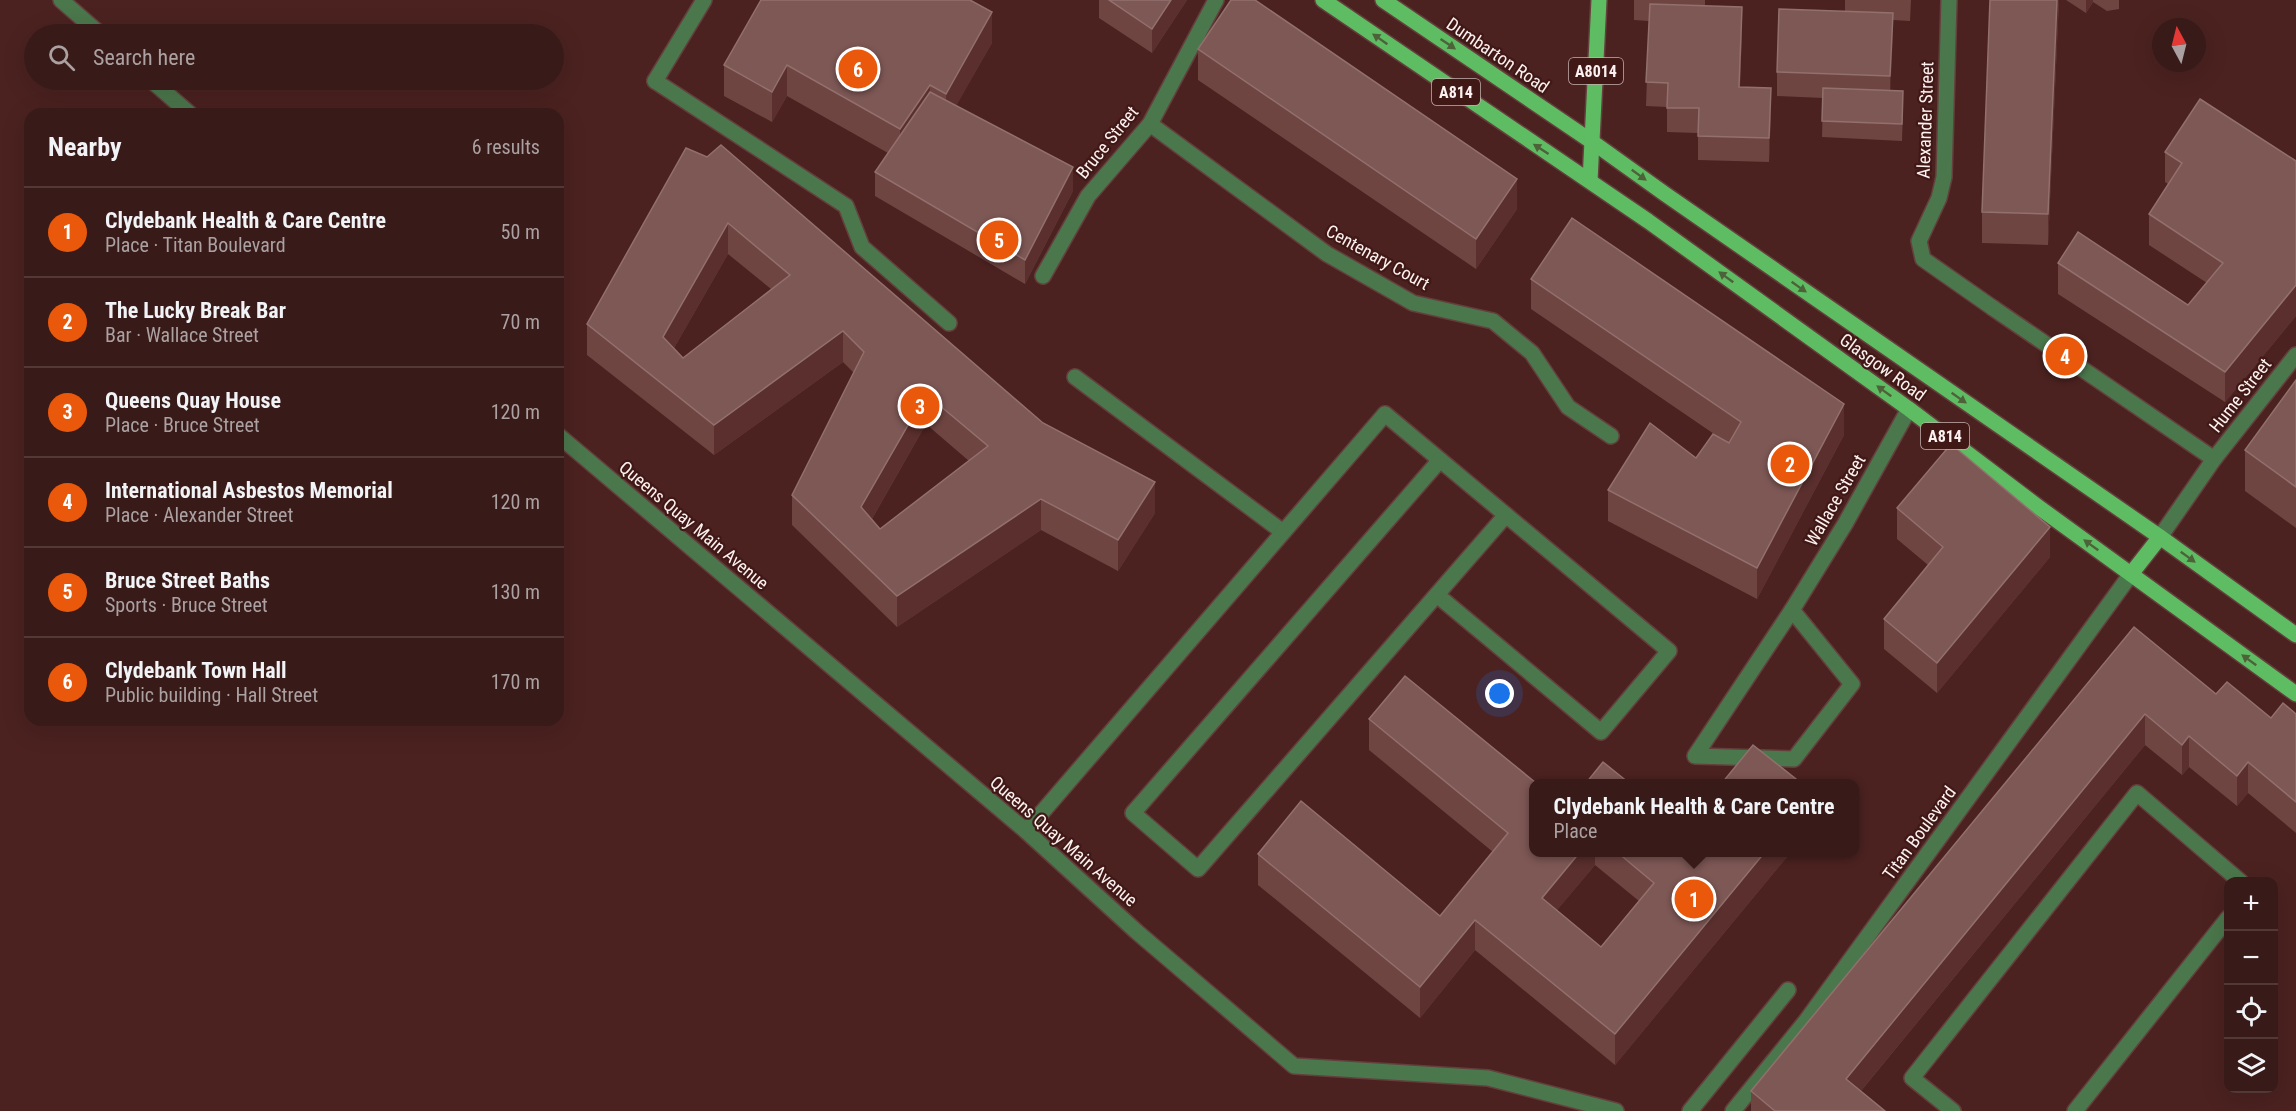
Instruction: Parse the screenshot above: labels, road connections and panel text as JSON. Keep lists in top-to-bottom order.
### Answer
{
  "streets": {
    "main road": [
      "Dumbarton Road",
      "A8014",
      "A814",
      "Glasgow Road"
    ],
    "street": [
      "Alexander Street",
      "Bruce Street",
      "Centenary Court",
      "Hume Street",
      "Wallace Street",
      "Queens Quay Main Avenue",
      "Titan Boulevard"
    ]
  },
  "crossings": [
    ["Dumbarton Road", "A8014"],
    ["Dumbarton Road", "Glasgow Road"],
    ["A8014", "A814"],
    ["A8014", "Glasgow Road"],
    ["A814", "Glasgow Road"],
    ["Alexander Street", "Hume Street"],
    ["Bruce Street", "Centenary Court"],
    ["Glasgow Road", "Hume Street"],
    ["Glasgow Road", "Wallace Street"],
    ["Glasgow Road", "Titan Boulevard"]
  ],
  "north": "top",
  "page": {
    "search": "Search here",
    "pins": [
      "6",
      "5",
      "4",
      "3",
      "2",
      "1"
    ],
    "heading": ["Nearby", "6 results"],
    "list": [
      {
        "mark": "1",
        "name": "Clydebank Health & Care Centre",
        "note": "Place · Titan Boulevard",
        "value": "50 m"
      },
      {
        "mark": "2",
        "name": "The Lucky Break Bar",
        "note": "Bar · Wallace Street",
        "value": "70 m"
      },
      {
        "mark": "3",
        "name": "Queens Quay House",
        "note": "Place · Bruce Street",
        "value": "120 m"
      },
      {
        "mark": "4",
        "name": "International Asbestos Memorial",
        "note": "Place · Alexander Street",
        "value": "120 m"
      },
      {
        "mark": "5",
        "name": "Bruce Street Baths",
        "note": "Sports · Bruce Street",
        "value": "130 m"
      },
      {
        "mark": "6",
        "name": "Clydebank Town Hall",
        "note": "Public building · Hall Street",
        "value": "170 m"
      }
    ],
    "popup": ["Clydebank Health & Care Centre", "Place"],
    "map_buttons": ["+", "−"]
  }
}
